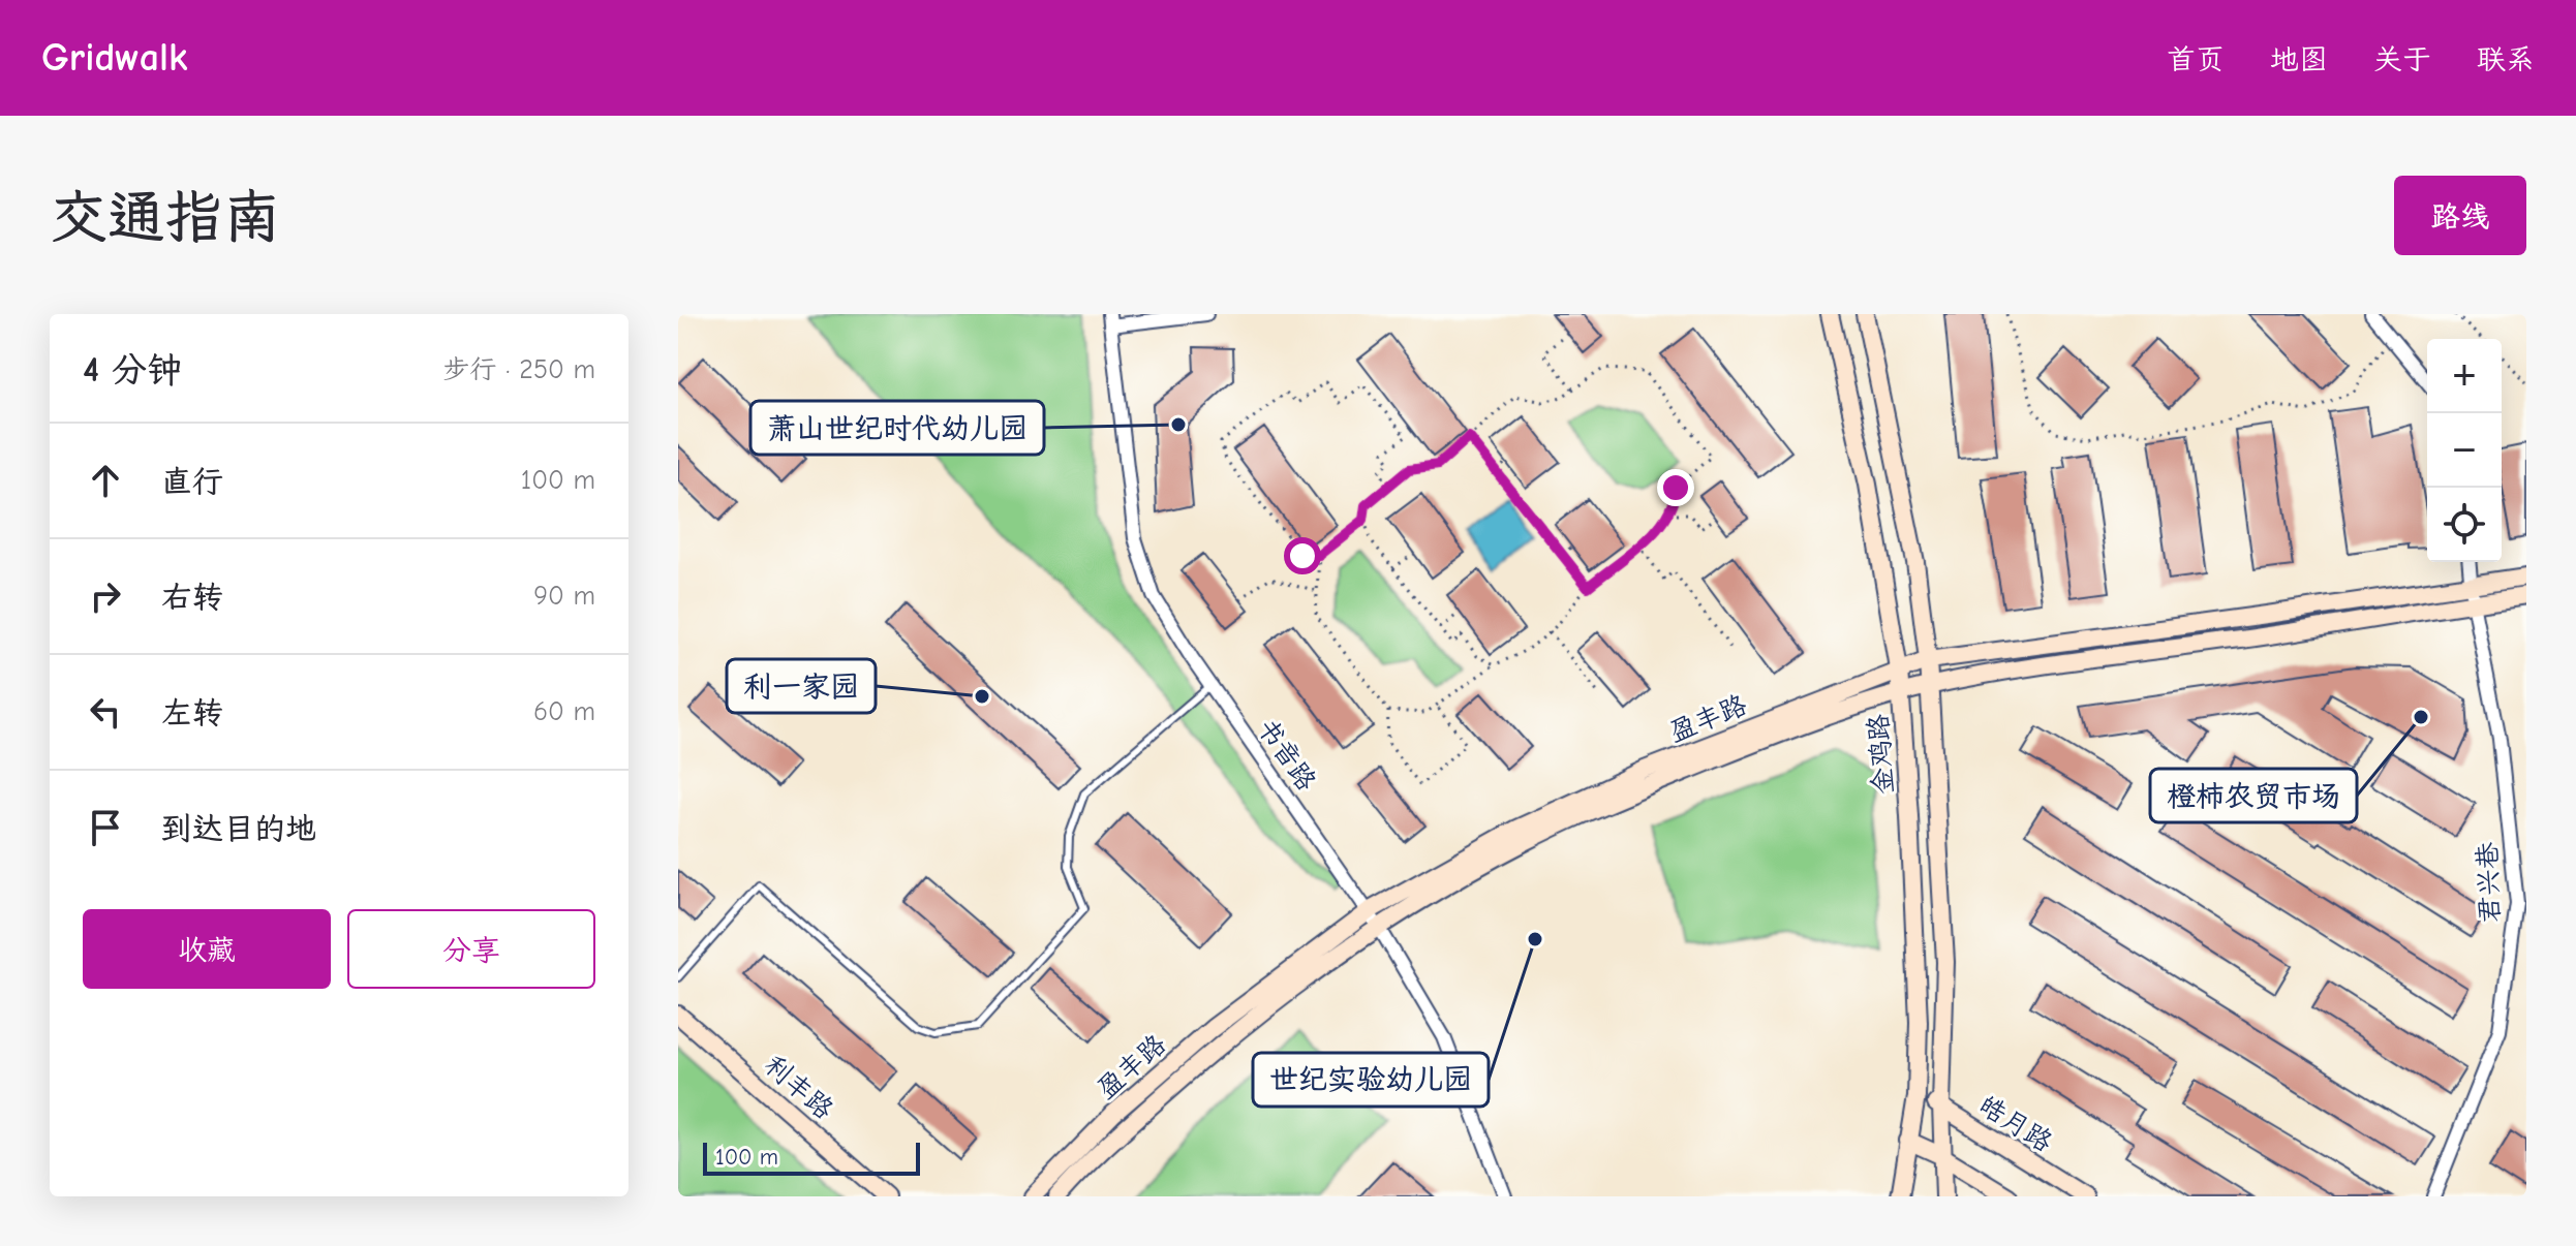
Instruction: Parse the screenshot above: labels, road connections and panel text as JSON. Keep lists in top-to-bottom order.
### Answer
{
  "streets": {
    "main road": [
      "盈丰路",
      "金鸡路",
      "利丰路",
      "皓月路"
    ],
    "street": ["书音路", "君兴巷"]
  },
  "crossings": [
    ["盈丰路", "书音路"],
    ["盈丰路", "金鸡路"],
    ["盈丰路", "君兴巷"],
    ["金鸡路", "皓月路"]
  ],
  "places": [
    "萧山世纪时代幼儿园",
    "利一家园",
    "橙柿农贸市场",
    "世纪实验幼儿园"
  ],
  "scale_bar": "100 m",
  "page": {
    "header": "Gridwalk",
    "nav": [
      "首页",
      "地图",
      "关于",
      "联系"
    ],
    "buttons": [
      "路线",
      ["收藏", "分享"]
    ],
    "title": "交通指南",
    "heading": ["4 分钟", "步行 · 250 m"],
    "map_buttons": ["+", "−"],
    "list": [
      ["直行", "100 m"],
      ["右转", "90 m"],
      ["左转", "60 m"],
      "到达目的地"
    ],
    "scale": "100 m"
  }
}
